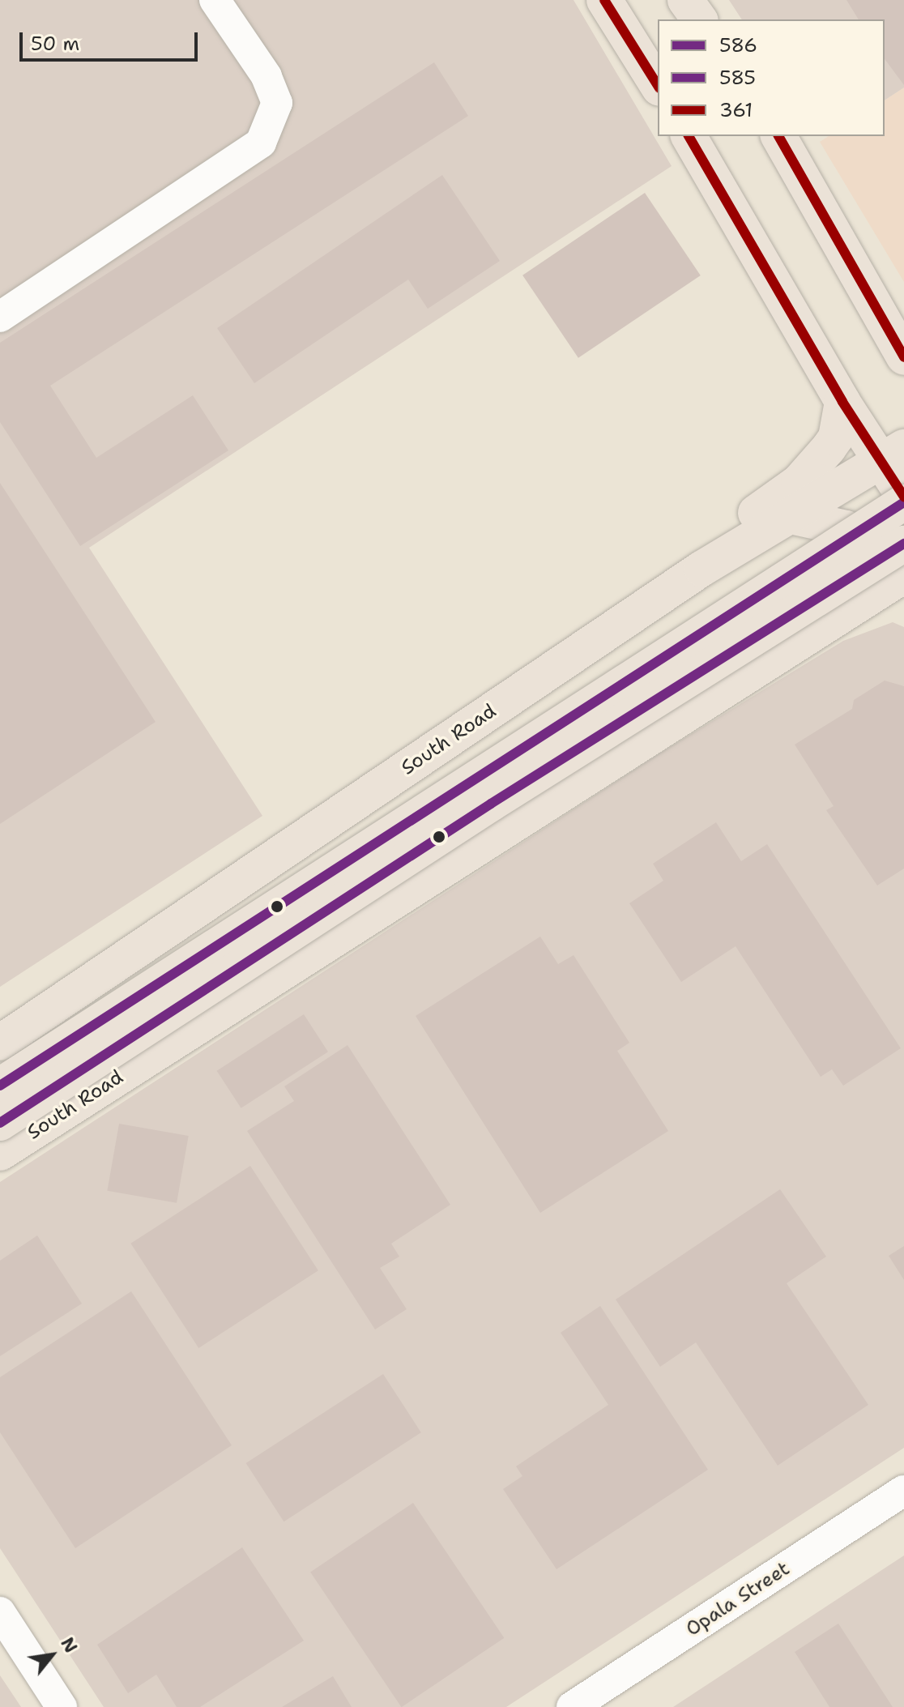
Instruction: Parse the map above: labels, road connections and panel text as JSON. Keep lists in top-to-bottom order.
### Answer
{
  "streets": {
    "highway": ["South Road"],
    "street": ["Opala Street"]
  },
  "lines": ["transit line 361", "transit line 586", "transit line 585"],
  "legend": ["586", "585", "361"],
  "scale_bar": "50 m",
  "north": "top right"
}
